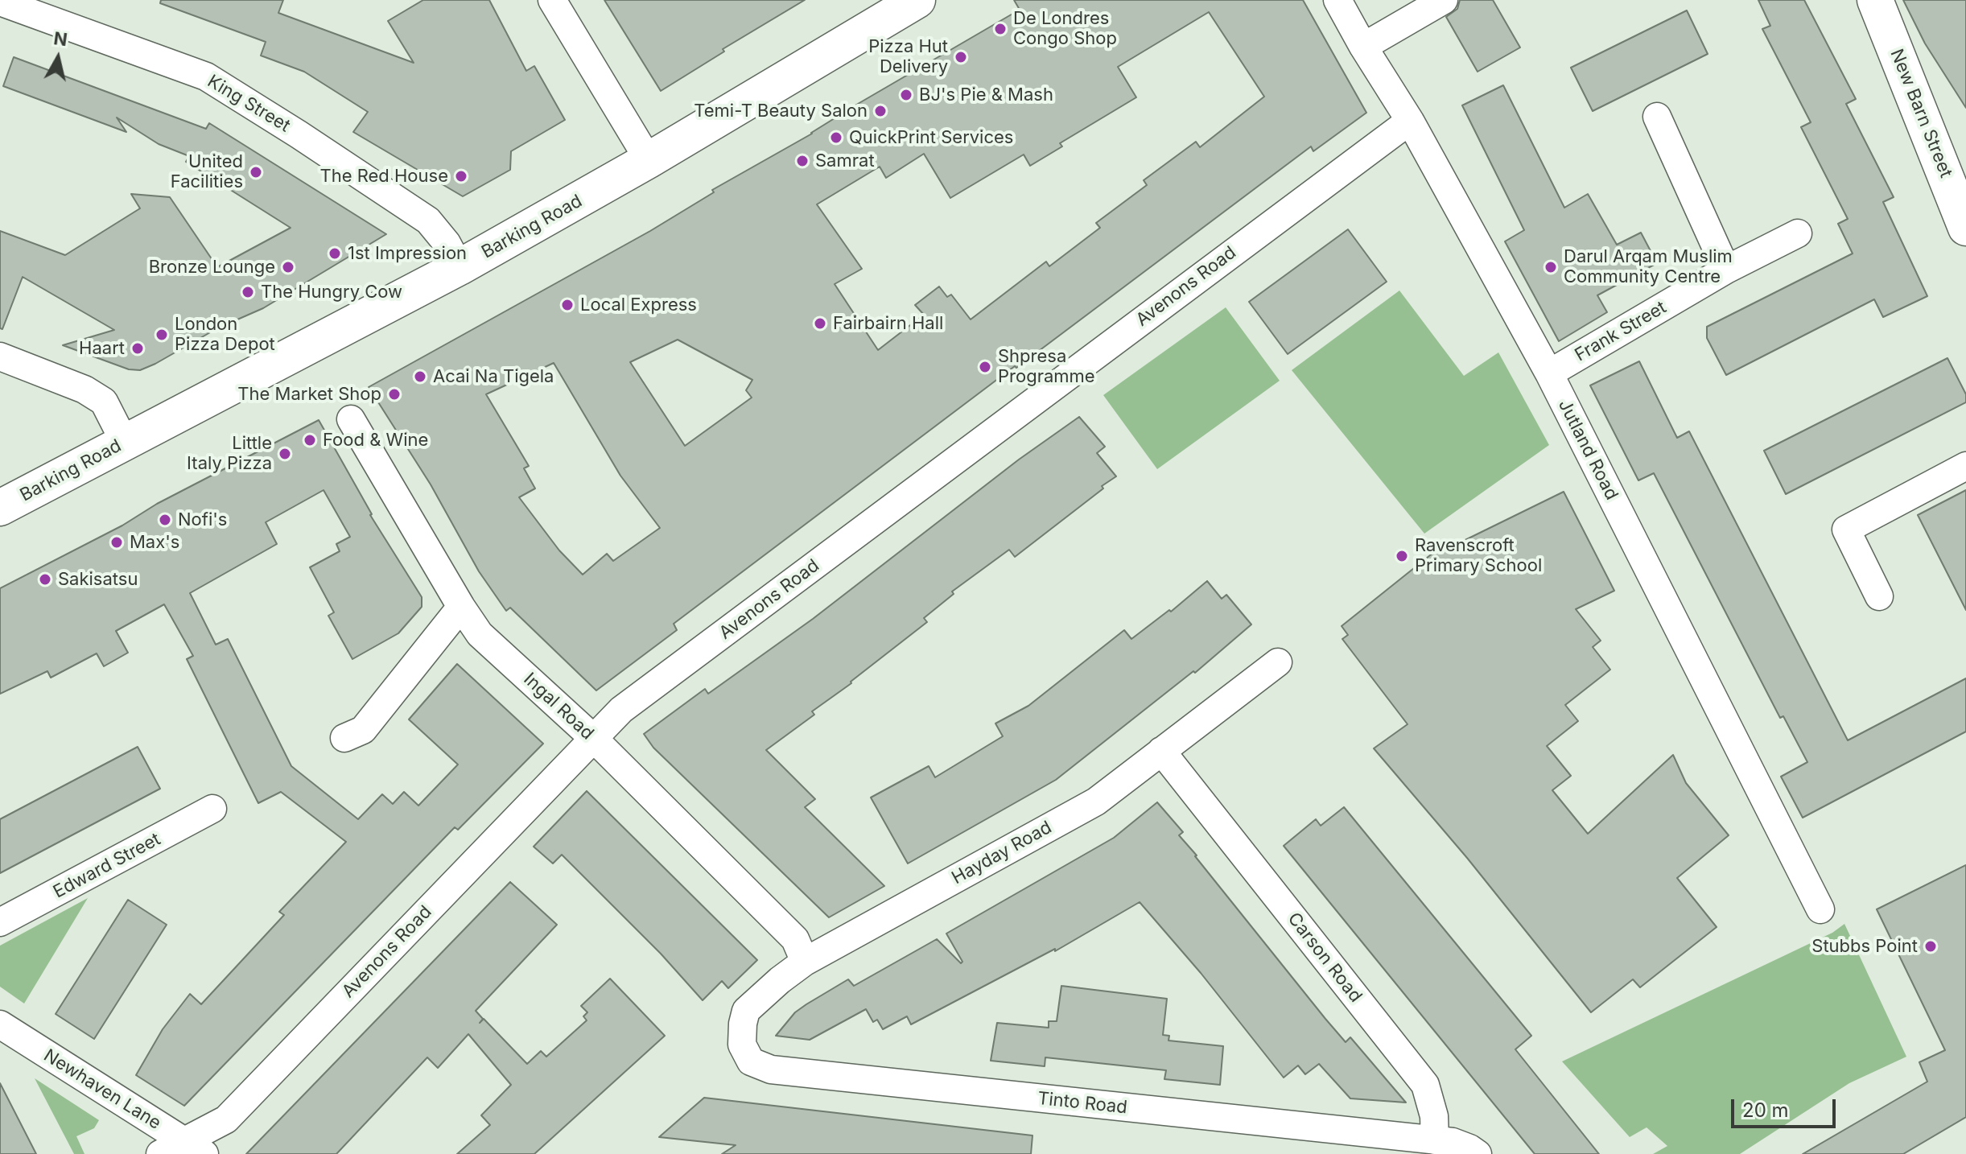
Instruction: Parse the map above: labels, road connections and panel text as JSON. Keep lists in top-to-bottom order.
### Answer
{
  "streets": {
    "main road": ["New Barn Street", "Barking Road"],
    "street": [
      "King Street",
      "Avenons Road",
      "Frank Street",
      "Jutland Road",
      "Ingal Road",
      "Hayday Road",
      "Edward Street",
      "Carson Road",
      "Newhaven Lane",
      "Tinto Road"
    ]
  },
  "crossings": [
    ["King Street", "Barking Road"],
    ["Avenons Road", "Jutland Road"],
    ["Avenons Road", "Ingal Road"],
    ["Avenons Road", "Newhaven Lane"],
    ["Frank Street", "Jutland Road"],
    ["Ingal Road", "Hayday Road"],
    ["Hayday Road", "Carson Road"],
    ["Hayday Road", "Tinto Road"],
    ["Carson Road", "Tinto Road"]
  ],
  "places": [
    "De Londres Congo Shop",
    "Pizza Hut Delivery",
    "BJ's Pie & Mash",
    "Temi-T Beauty Salon",
    "QuickPrint Services",
    "Samrat",
    "United Facilities",
    "The Red House",
    "1st Impression",
    "Bronze Lounge",
    "Darul Arqam Muslim Community Centre",
    "The Hungry Cow",
    "Local Express",
    "Fairbairn Hall",
    "London Pizza Depot",
    "Haart",
    "Shpresa Programme",
    "Acai Na Tigela",
    "The Market Shop",
    "Food & Wine",
    "Little Italy Pizza",
    "Nofi's",
    "Max's",
    "Ravenscroft Primary School",
    "Sakisatsu",
    "Stubbs Point"
  ],
  "scale_bar": "20 m",
  "north": "top"
}
